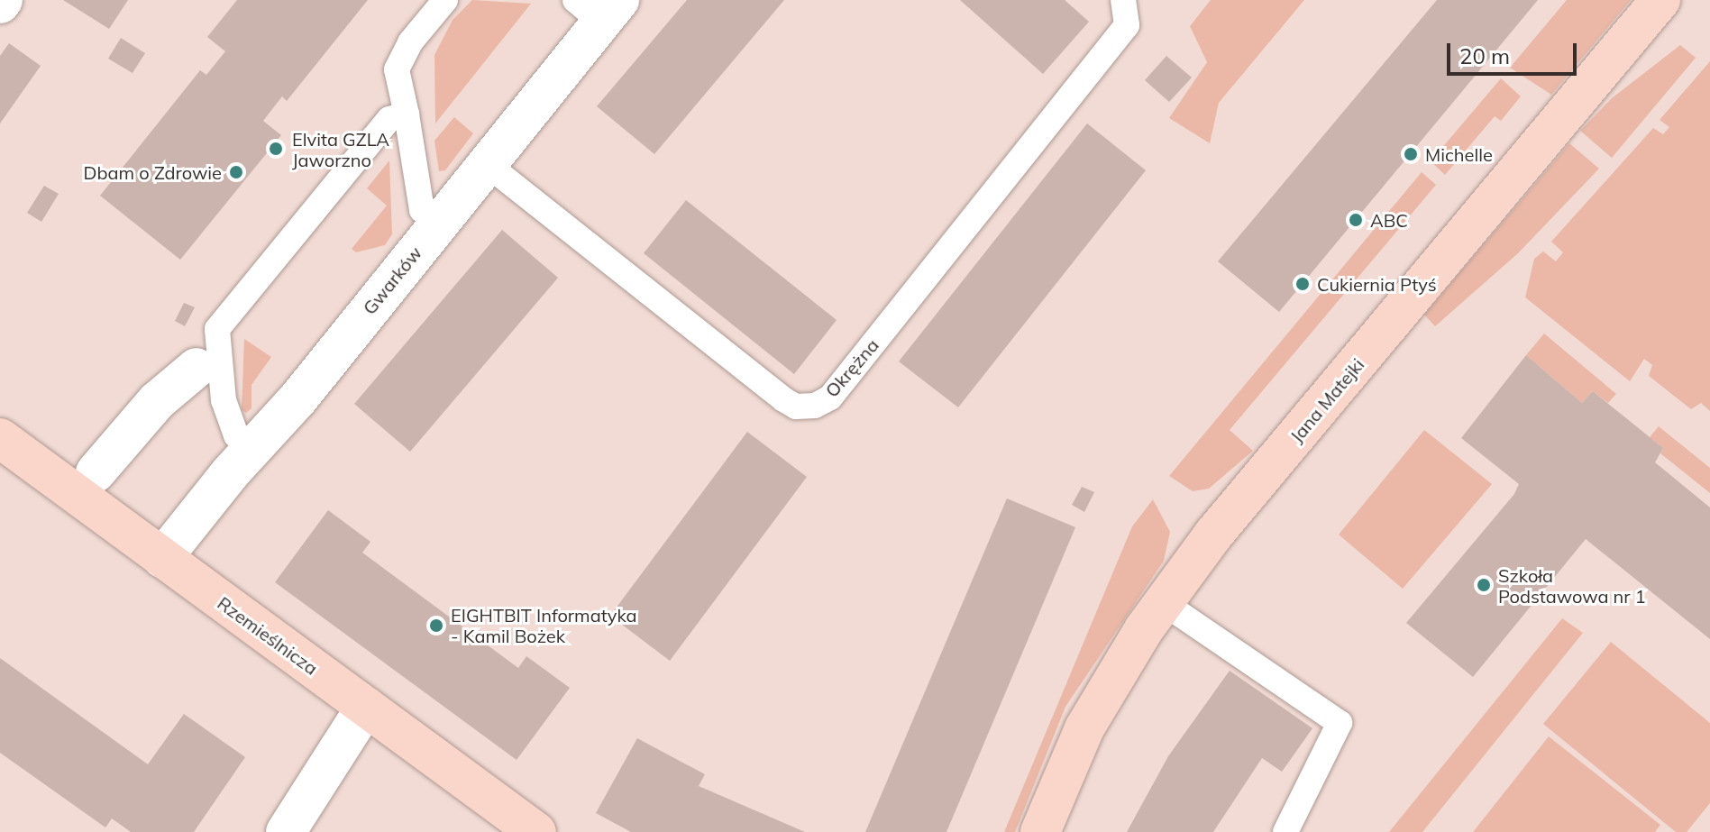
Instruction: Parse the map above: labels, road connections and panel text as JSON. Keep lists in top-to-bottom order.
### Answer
{
  "streets": {
    "street": ["Gwarków", "Jana Matejki", "Rzemieślnicza"],
    "lane": ["Okrężna"]
  },
  "crossings": [
    ["Gwarków", "Okrężna"],
    ["Gwarków", "Rzemieślnicza"]
  ],
  "places": [
    "Elvita GZLA Jaworzno",
    "Michelle",
    "Dbam o Zdrowie",
    "ABC",
    "Cukiernia Ptyś",
    "Szkoła Podstawowa nr 1",
    "EIGHTBIT Informatyka - Kamil Bożek"
  ],
  "scale_bar": "20 m"
}
